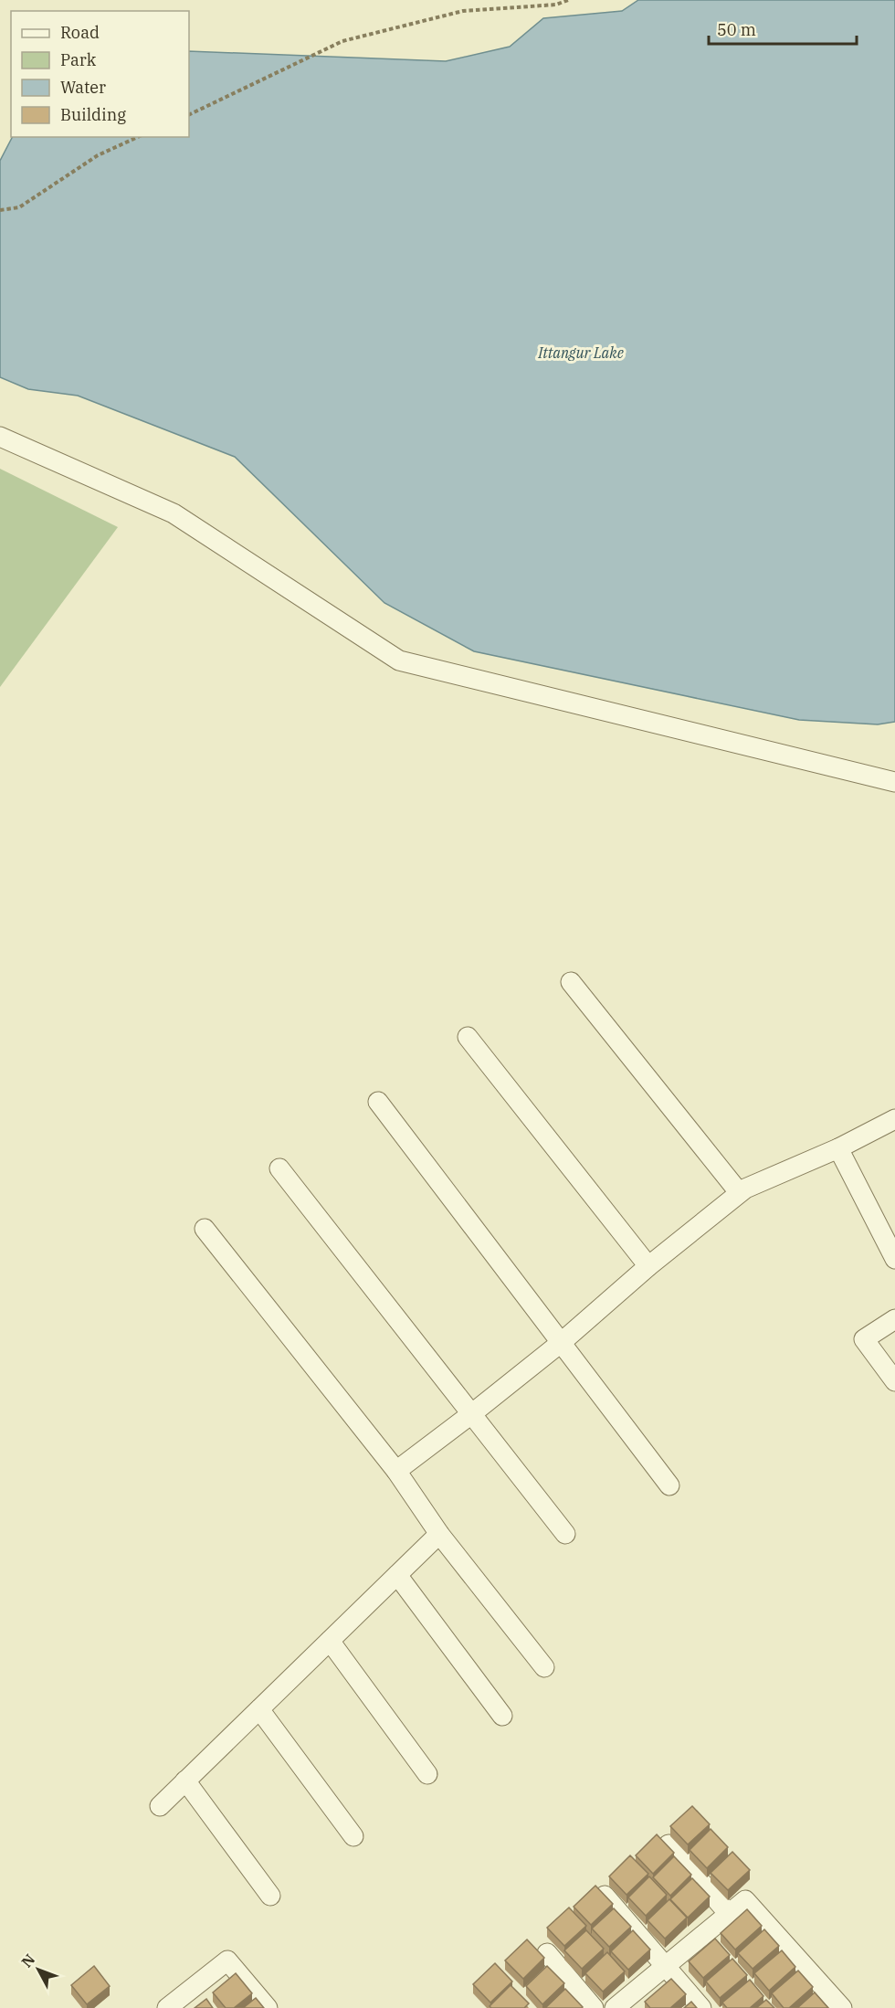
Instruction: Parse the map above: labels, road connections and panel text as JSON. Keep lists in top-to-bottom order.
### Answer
{
  "water": ["Ittangur Lake"],
  "legend": [
    "Road",
    "Park",
    "Water",
    "Building"
  ],
  "scale_bar": "50 m",
  "north": "top left"
}
